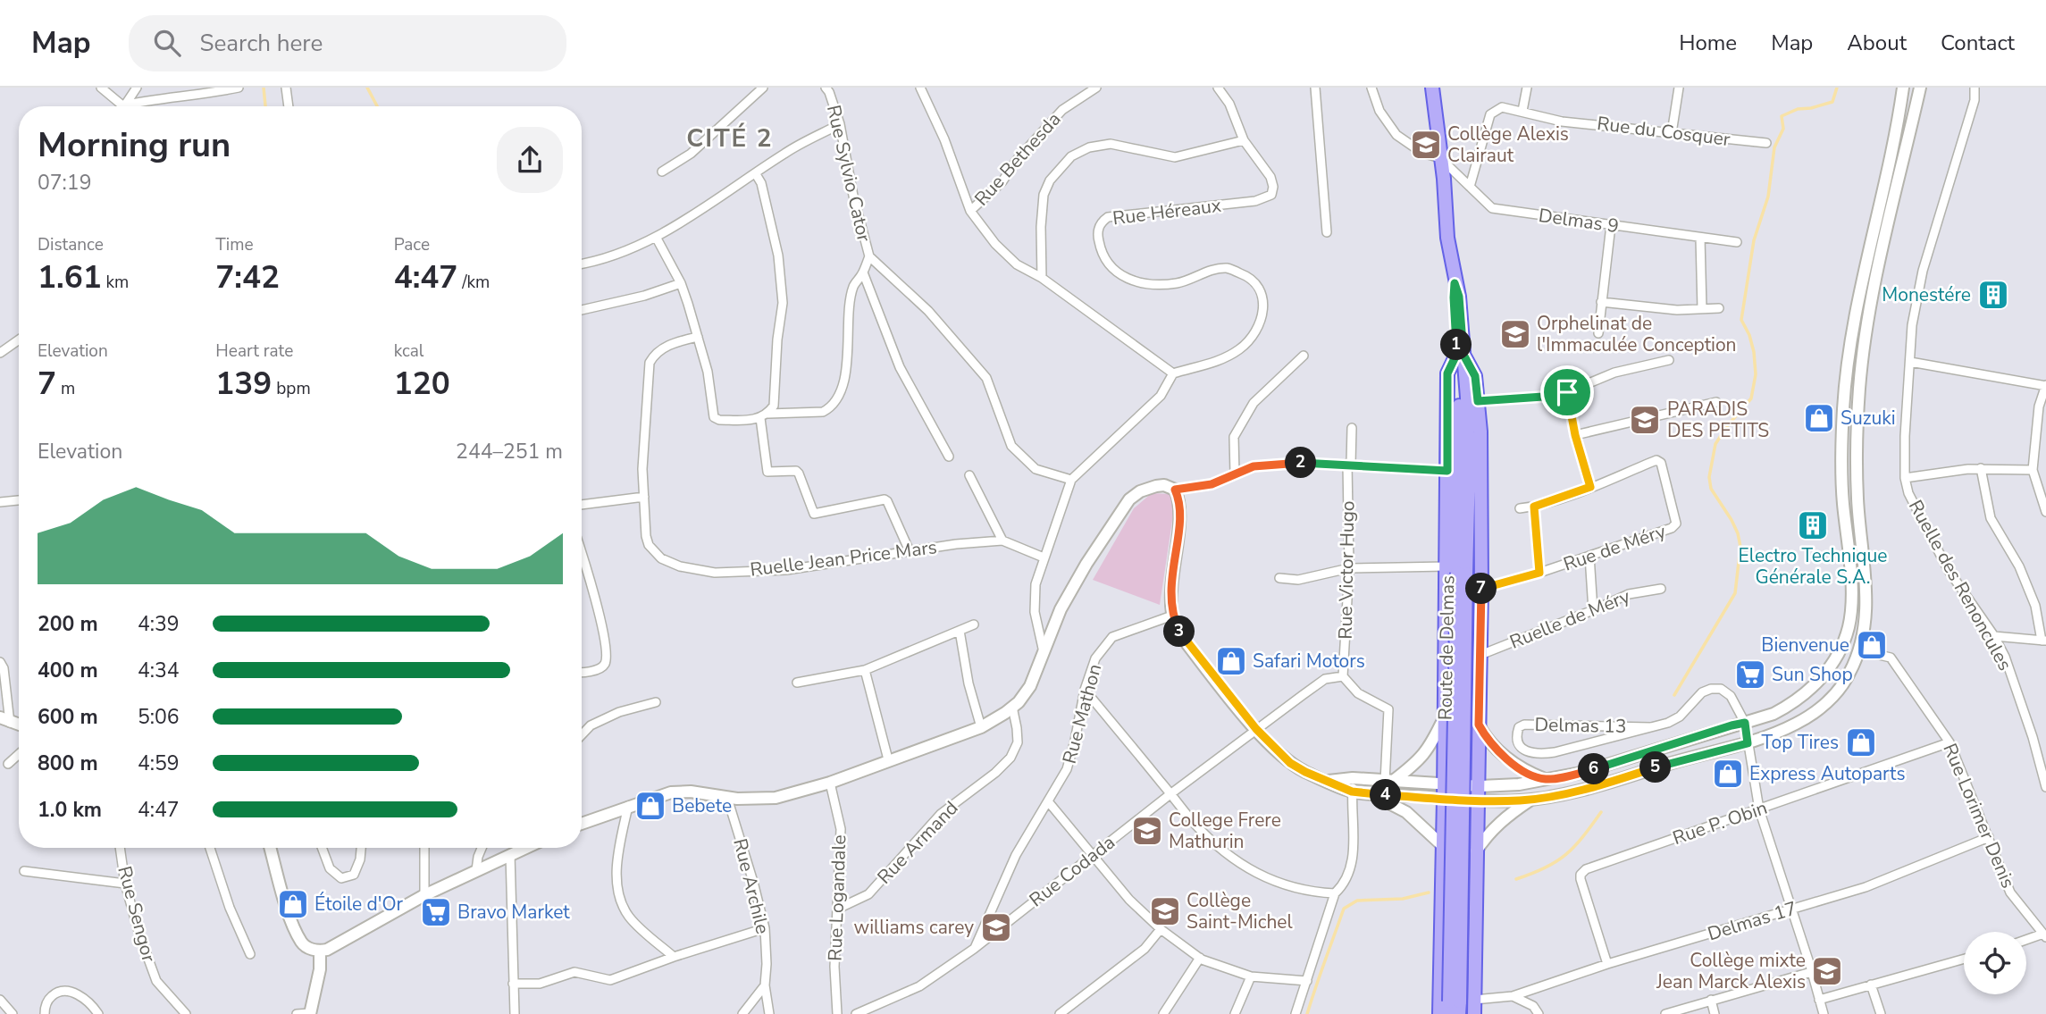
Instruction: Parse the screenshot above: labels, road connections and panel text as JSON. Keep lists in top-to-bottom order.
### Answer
{
  "streets": {
    "main road": ["Route de Delmas"],
    "street": [
      "Rue du Cosquer",
      "Rue Bethesda",
      "Rue Sylvio Cator",
      "Rue Héreaux",
      "Delmas 9",
      "Rue de Méry",
      "Ruelle Jean Price Mars",
      "Rue Victor Hugo",
      "Ruelle des Renoncules",
      "Ruelle de Méry",
      "Rue Mathon",
      "Delmas 13",
      "Rue Lorimer Denis",
      "Rue P. Obin",
      "Rue Armand",
      "Rue Codada",
      "Rue Archile",
      "Rue Logandale",
      "Rue Sengor",
      "Delmas 17"
    ]
  },
  "crossings": [
    ["Rue du Cosquer", "Delmas 9"],
    ["Delmas 9", "Route de Delmas"],
    ["Rue Victor Hugo", "Rue Codada"],
    ["Rue Mathon", "Rue Codada"],
    ["Rue Lorimer Denis", "Rue P. Obin"],
    ["Rue Lorimer Denis", "Delmas 17"],
    ["Rue P. Obin", "Delmas 17"],
    ["Rue Armand", "Rue Logandale"]
  ],
  "districts": ["CITÉ 2"],
  "places": {
    "school or university": [
      "Collège Alexis Clairaut",
      "Orphelinat de l'Immaculée Conception",
      "PARADIS DES PETITS",
      "College Frere Mathurin",
      "Collège Saint-Michel",
      "williams carey",
      "Collège mixte Jean Marck Alexis"
    ],
    "building": ["Monestére", "Electro Technique Générale S.A."],
    "shop": [
      "Suzuki",
      "Bienvenue",
      "Safari Motors",
      "Top Tires",
      "Express Autoparts",
      "Bebete",
      "Étoile d'Or"
    ],
    "supermarket": ["Sun Shop", "Bravo Market"]
  },
  "page": {
    "header": "Map",
    "search": "Search here",
    "nav": [
      "Home",
      "Map",
      "About",
      "Contact"
    ],
    "heading": ["Morning run", "07:19"],
    "stats": [
      ["Distance", "1.61 km"],
      ["Time", "7:42"],
      ["Pace", "4:47 /km"],
      ["Elevation", "7 m"],
      ["Heart rate", "139 bpm"],
      ["kcal", "120"]
    ],
    "pins": [
      "1",
      "2",
      "7",
      "3",
      "5",
      "6",
      "4"
    ],
    "chart": ["Elevation", "244–251 m"],
    "list": [
      {
        "name": "200 m",
        "note": "4:39"
      },
      {
        "name": "400 m",
        "note": "4:34"
      },
      {
        "name": "600 m",
        "note": "5:06"
      },
      {
        "name": "800 m",
        "note": "4:59"
      },
      {
        "name": "1.0 km",
        "note": "4:47"
      }
    ]
  }
}
